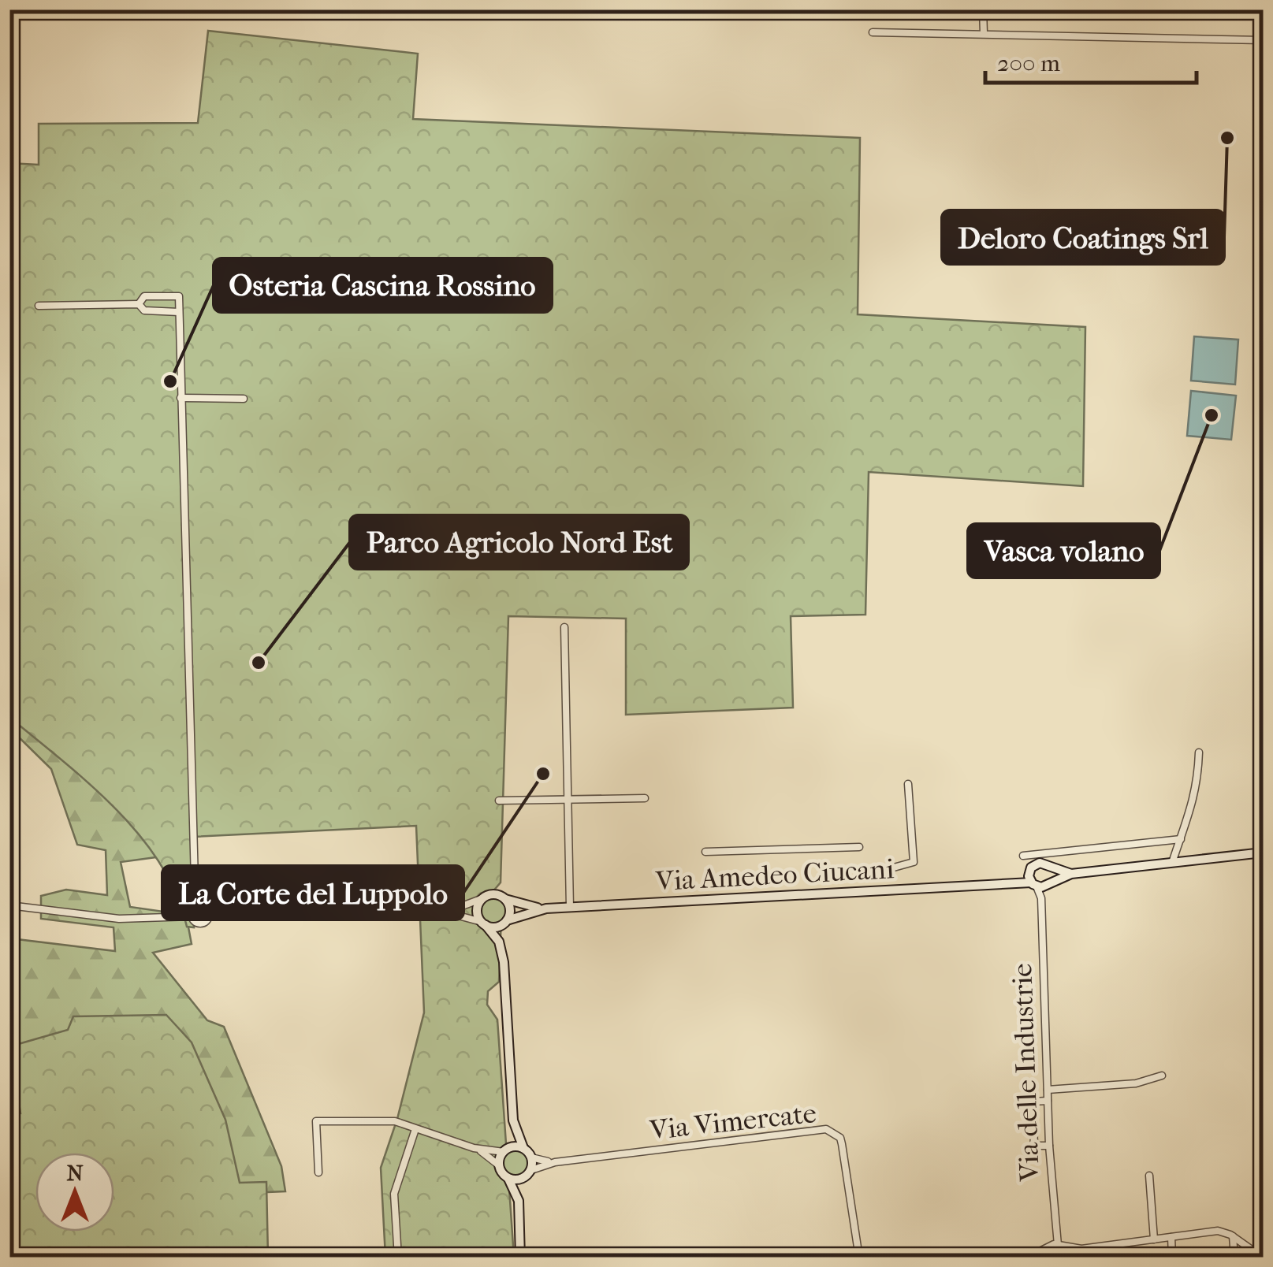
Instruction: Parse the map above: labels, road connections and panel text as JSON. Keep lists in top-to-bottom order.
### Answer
{
  "streets": {
    "main road": ["Via Amedeo Ciucani"],
    "street": ["Via delle Industrie", "Via Vimercate"]
  },
  "crossings": [
    ["Via Amedeo Ciucani", "Via delle Industrie"]
  ],
  "places": [
    "Deloro Coatings Srl",
    "Osteria Cascina Rossino",
    "Vasca volano",
    "Parco Agricolo Nord Est",
    "La Corte del Luppolo"
  ],
  "scale_bar": "200 m",
  "north": "top"
}
